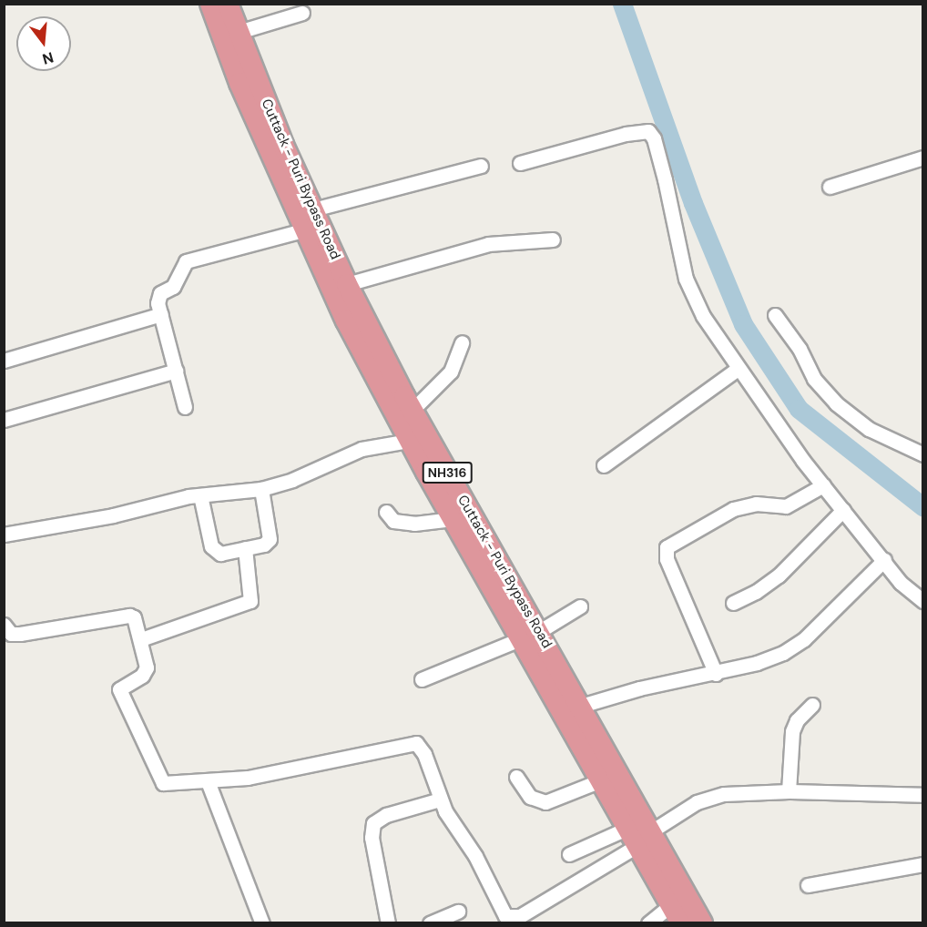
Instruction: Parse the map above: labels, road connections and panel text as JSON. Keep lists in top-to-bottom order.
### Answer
{
  "streets": {
    "highway": ["Cuttack - Puri Bypass Road", "NH316"]
  },
  "north": "bottom"
}
